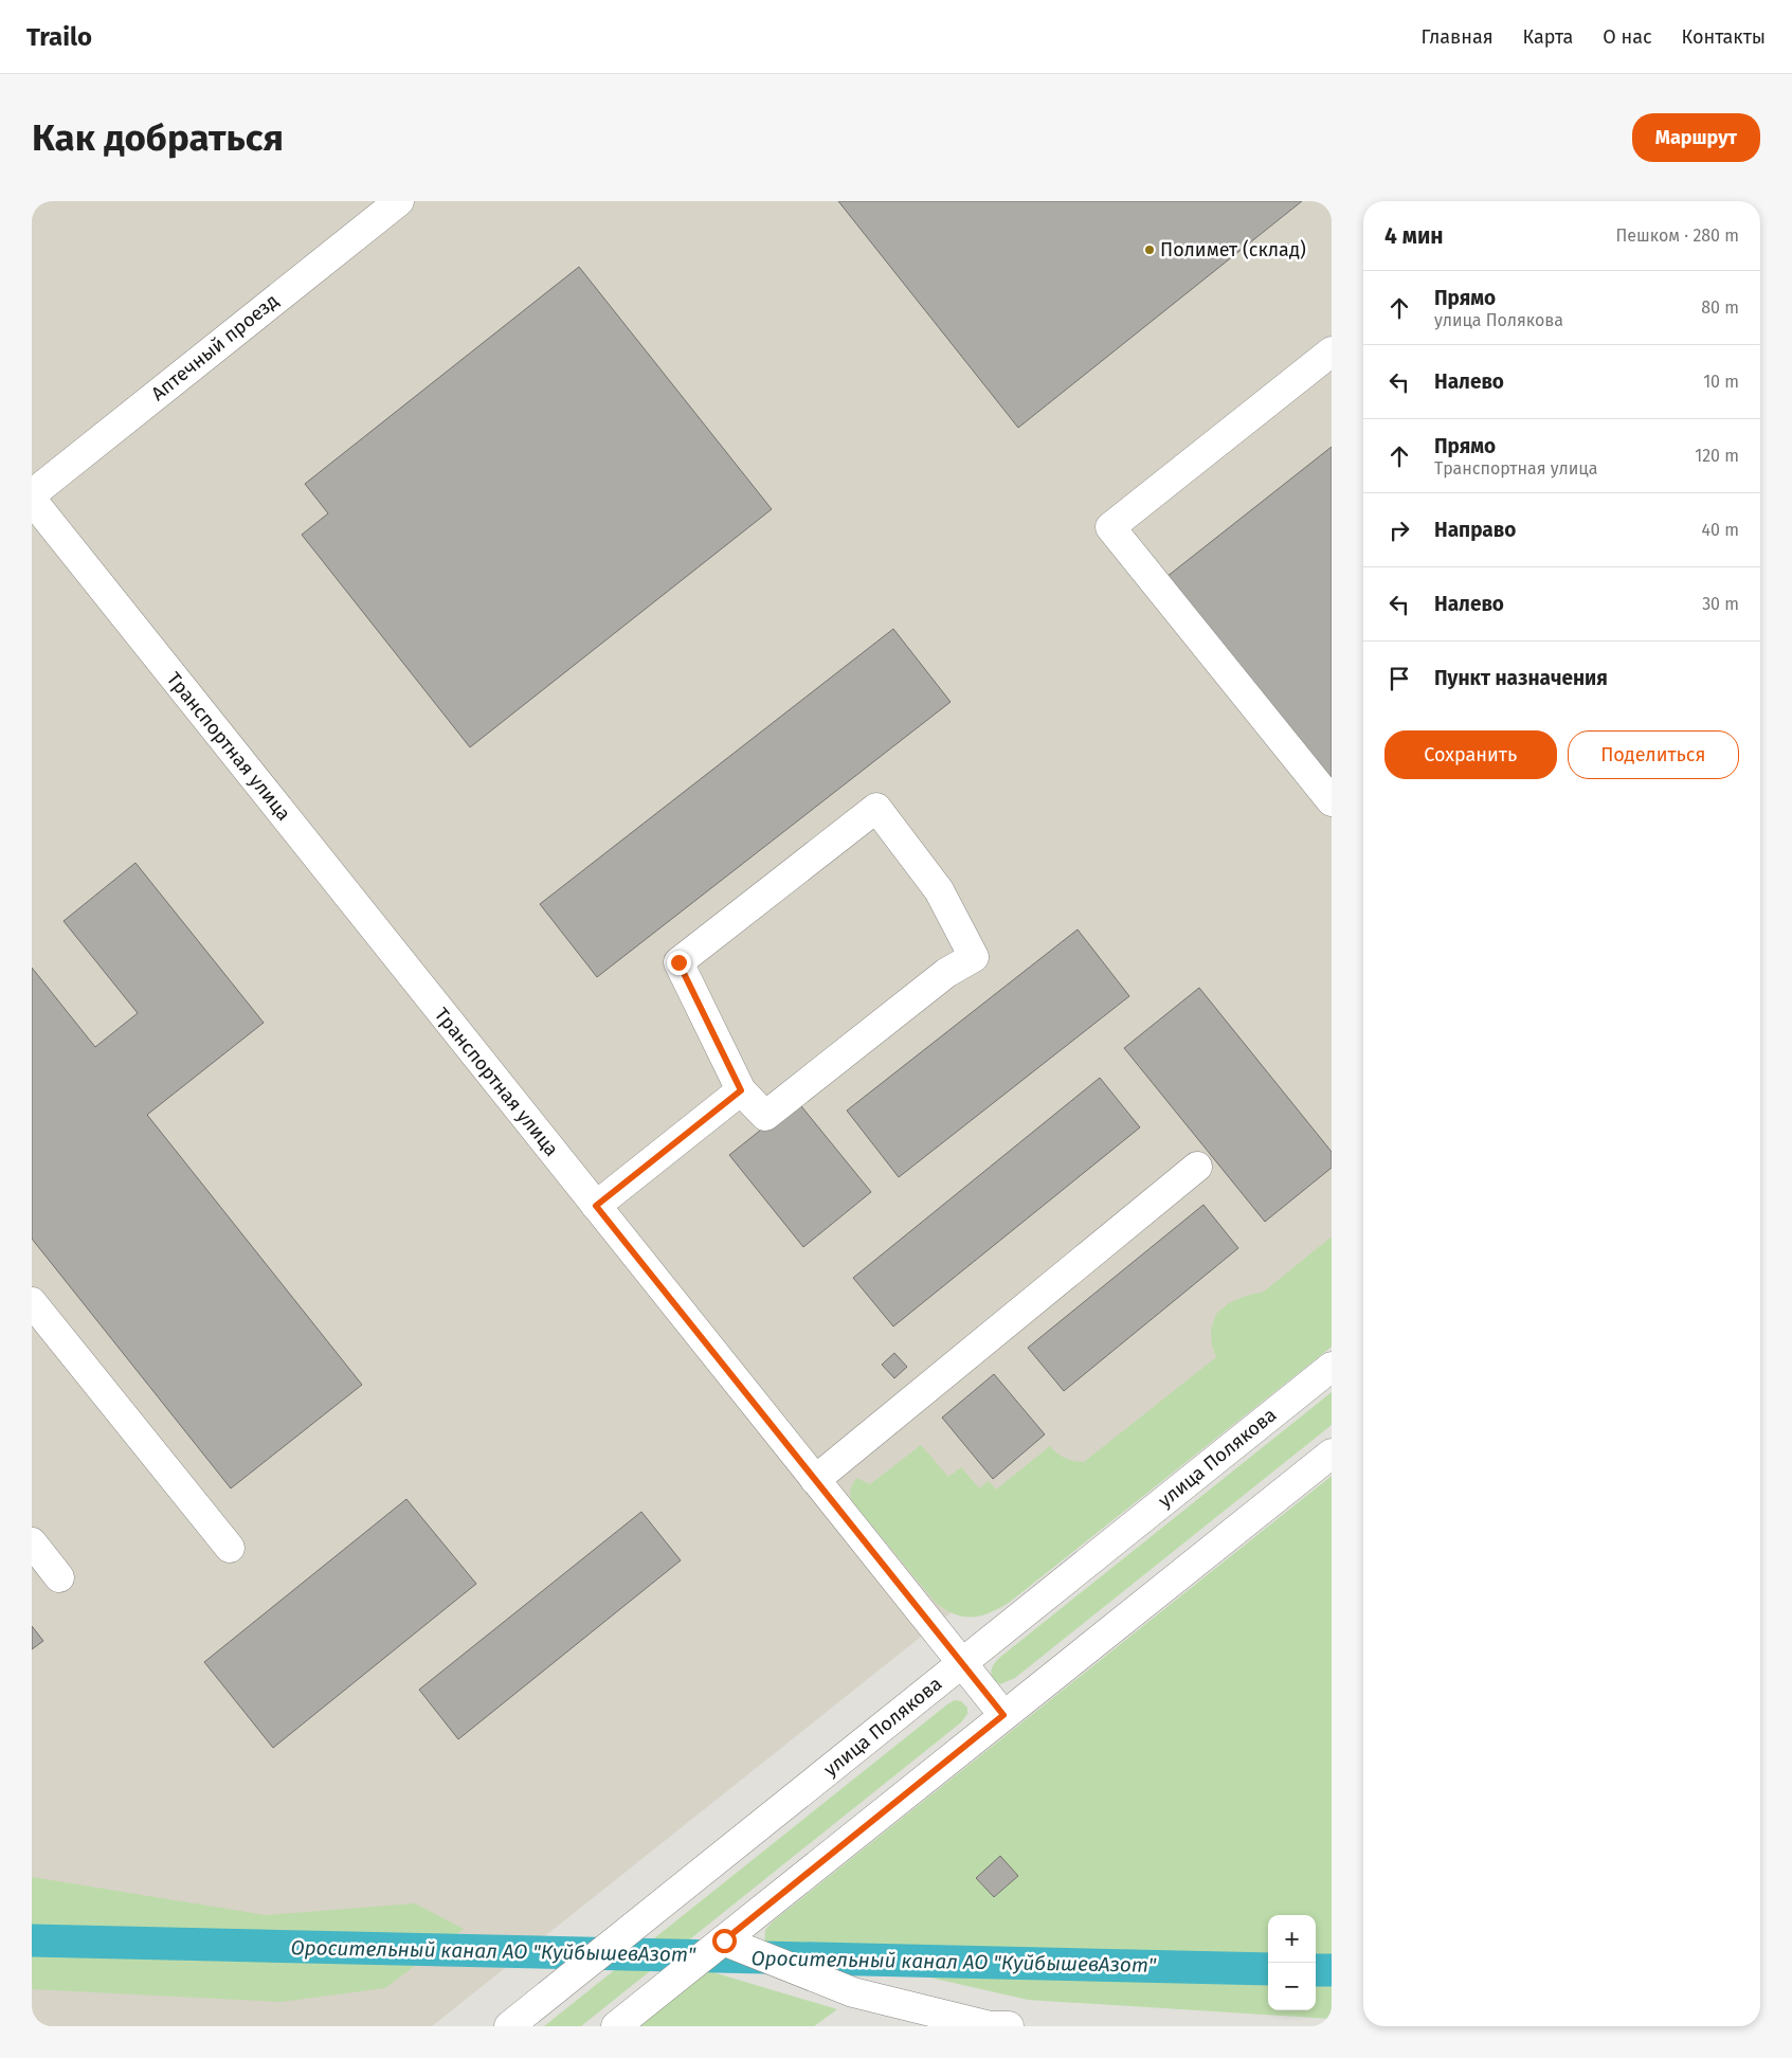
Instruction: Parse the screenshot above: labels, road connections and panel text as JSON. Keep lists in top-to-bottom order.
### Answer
{
  "streets": {
    "street": ["Аптечный проезд", "Транспортная улица", "улица Полякова"]
  },
  "crossings": [
    ["Транспортная улица", "улица Полякова"]
  ],
  "water": ["Оросительный канал АО \"КуйбышевАзот\""],
  "places": ["Полимет (склад)"],
  "page": {
    "header": "Trailo",
    "nav": [
      "Главная",
      "Карта",
      "О нас",
      "Контакты"
    ],
    "buttons": [
      "Маршрут",
      ["Сохранить", "Поделиться"]
    ],
    "title": "Как добраться",
    "heading": ["4 мин", "Пешком · 280 m"],
    "list": [
      ["Прямо", "улица Полякова", "80 m"],
      ["Налево", "10 m"],
      ["Прямо", "Транспортная улица", "120 m"],
      ["Направо", "40 m"],
      ["Налево", "30 m"],
      "Пункт назначения"
    ],
    "map_buttons": ["+", "−"]
  }
}
